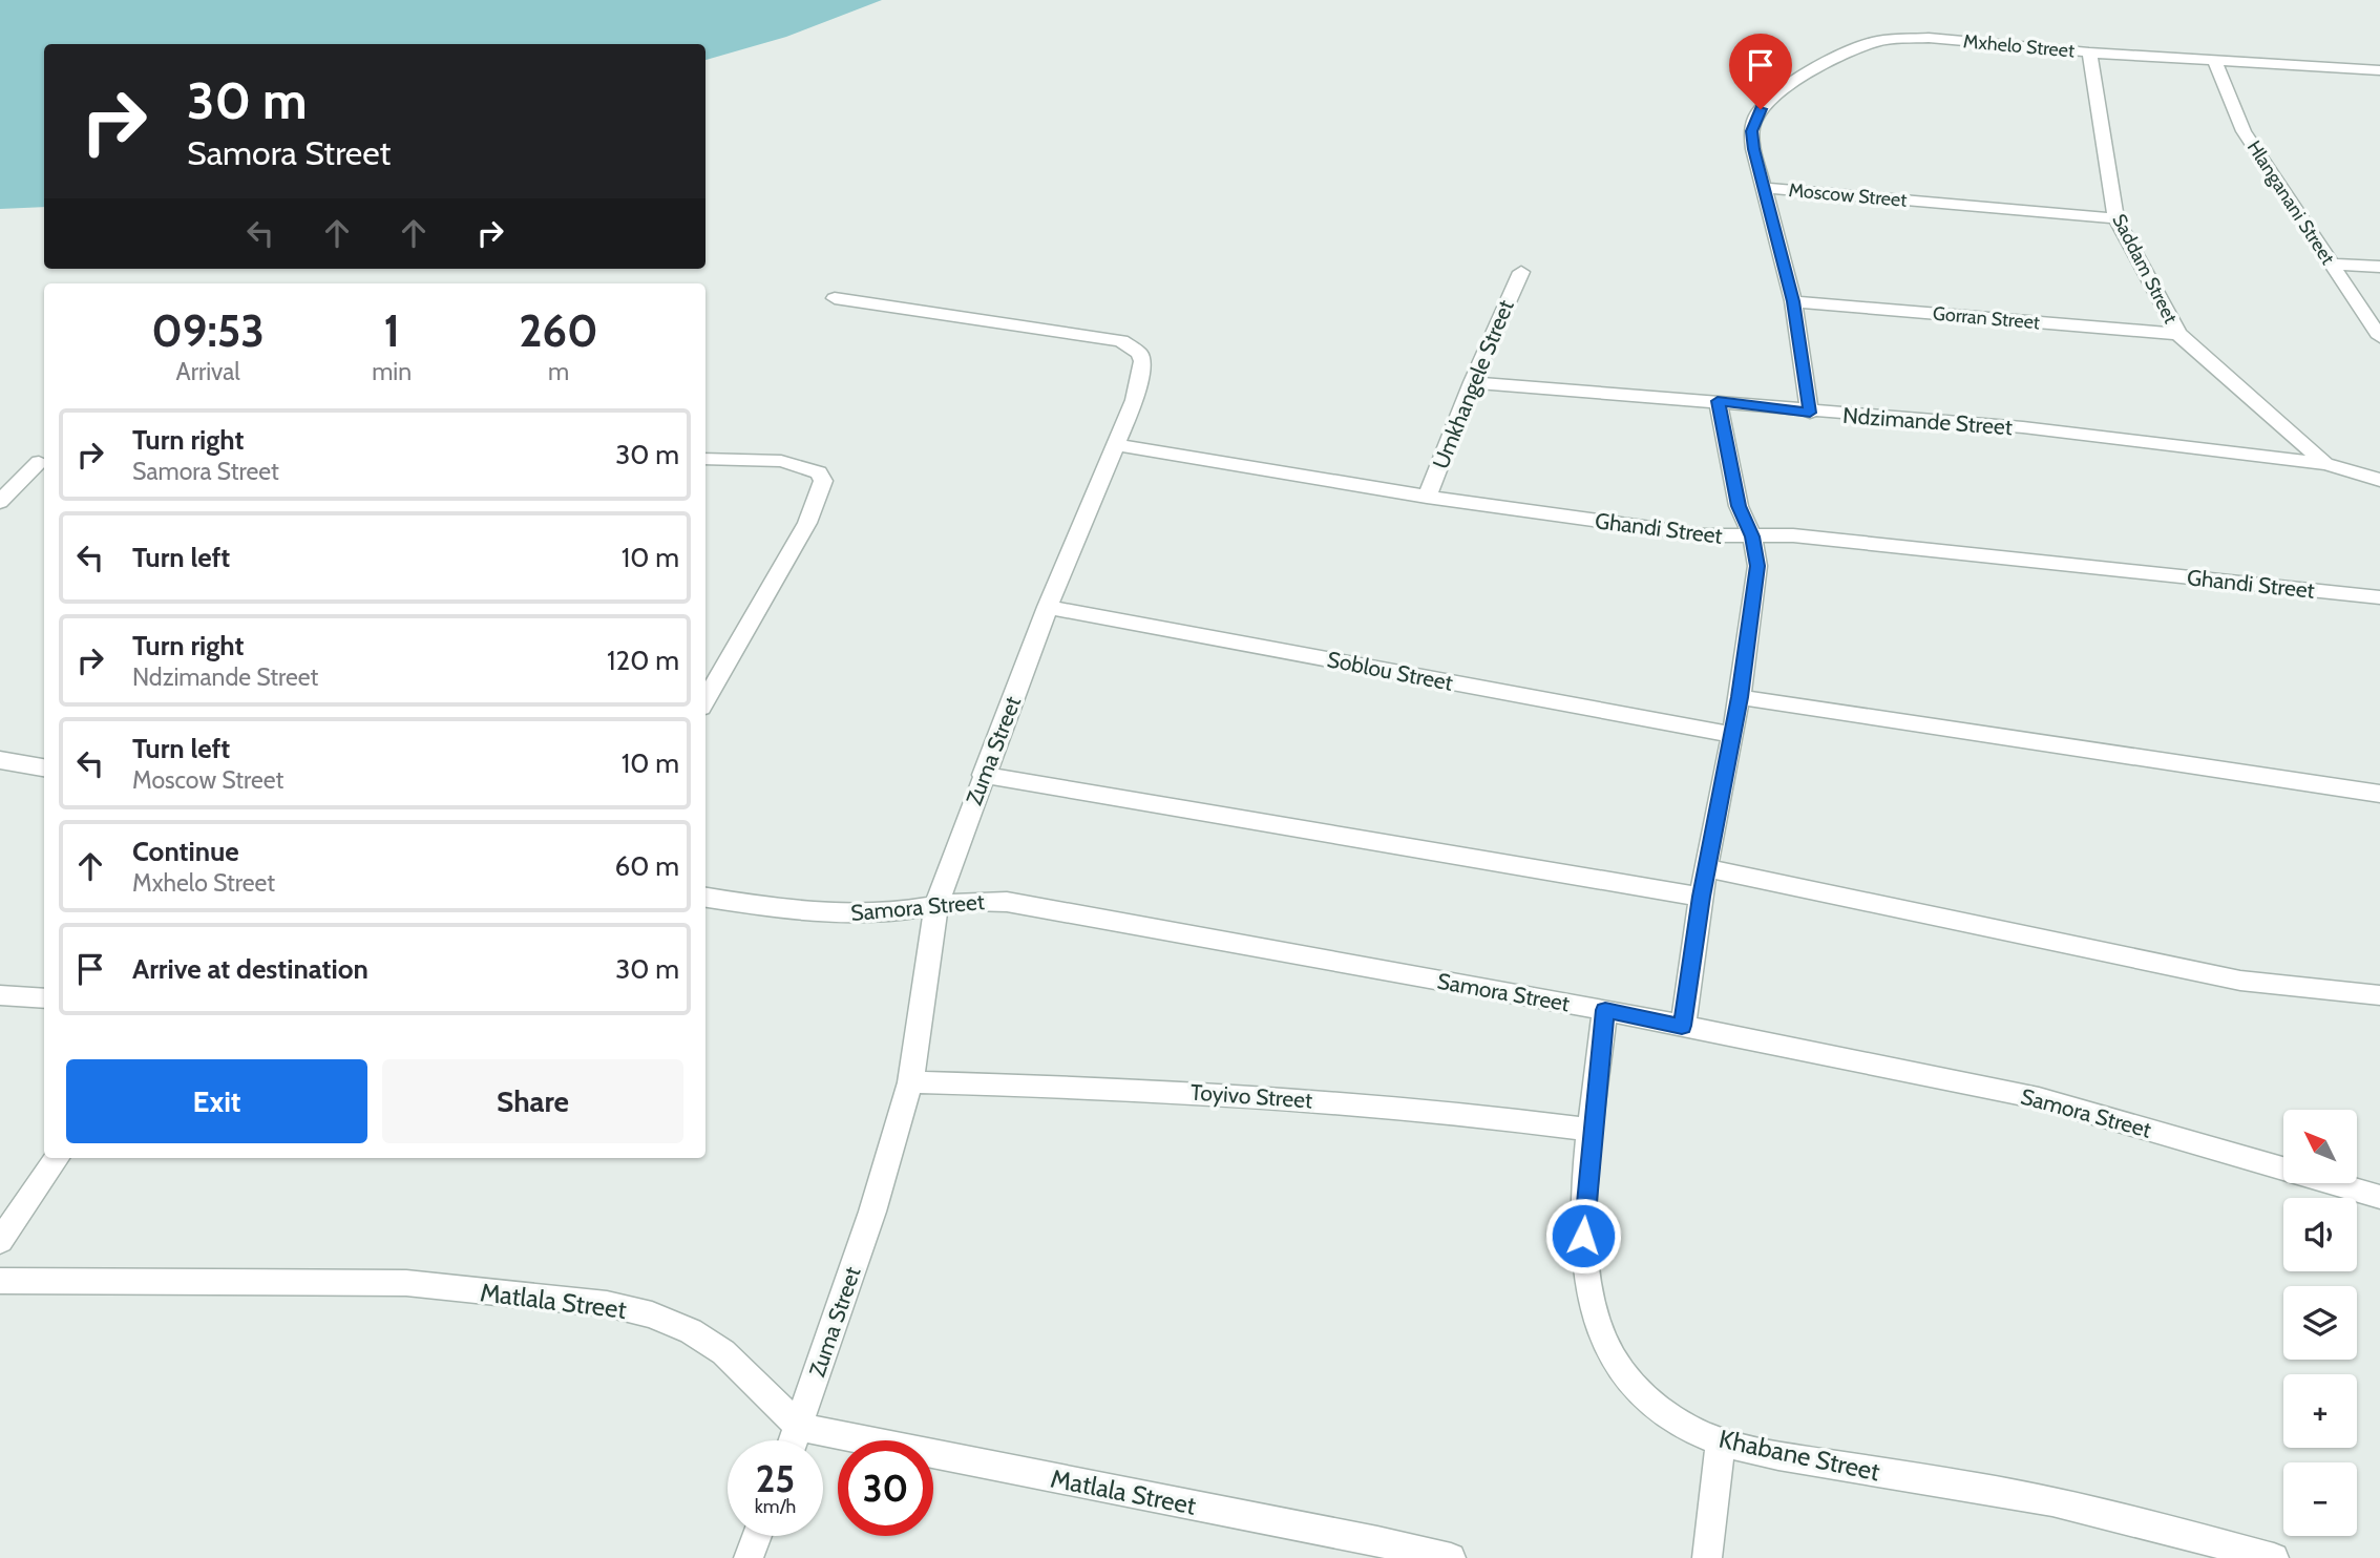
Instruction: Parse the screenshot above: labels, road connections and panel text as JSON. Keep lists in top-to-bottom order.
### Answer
{
  "streets": {
    "street": [
      "Mxhelo Street",
      "Moscow Street",
      "Hlanganani Street",
      "Saddam Street",
      "Gorran Street",
      "Umkhangele Street",
      "Ndzimande Street",
      "Ghandi Street",
      "Soblou Street",
      "Zuma Street",
      "Samora Street",
      "Toyivo Street",
      "Matlala Street",
      "Khabane Street"
    ]
  },
  "crossings": [
    ["Mxhelo Street", "Moscow Street"],
    ["Mxhelo Street", "Hlanganani Street"],
    ["Mxhelo Street", "Saddam Street"],
    ["Moscow Street", "Saddam Street"],
    ["Moscow Street", "Gorran Street"],
    ["Moscow Street", "Ndzimande Street"],
    ["Saddam Street", "Gorran Street"],
    ["Saddam Street", "Ndzimande Street"],
    ["Umkhangele Street", "Ndzimande Street"],
    ["Umkhangele Street", "Ghandi Street"],
    ["Ghandi Street", "Zuma Street"],
    ["Soblou Street", "Zuma Street"],
    ["Zuma Street", "Samora Street"],
    ["Zuma Street", "Toyivo Street"],
    ["Zuma Street", "Matlala Street"],
    ["Samora Street", "Khabane Street"],
    ["Toyivo Street", "Khabane Street"]
  ],
  "north": "top left",
  "page": {
    "turn": ["30 m", "Samora Street"],
    "eta": [
      "09:53",
      "Arrival",
      "1",
      "min",
      "260",
      "m"
    ],
    "list": [
      {
        "name": "Turn right",
        "note": "Samora Street",
        "value": "30 m"
      },
      {
        "name": "Turn left",
        "value": "10 m"
      },
      {
        "name": "Turn right",
        "note": "Ndzimande Street",
        "value": "120 m"
      },
      {
        "name": "Turn left",
        "note": "Moscow Street",
        "value": "10 m"
      },
      {
        "name": "Continue",
        "note": "Mxhelo Street",
        "value": "60 m"
      },
      {
        "name": "Arrive at destination",
        "value": "30 m"
      }
    ],
    "buttons": ["Exit", "Share"],
    "map_buttons": ["+", "−"],
    "speed": "25 km/h",
    "limit": "30"
  }
}
